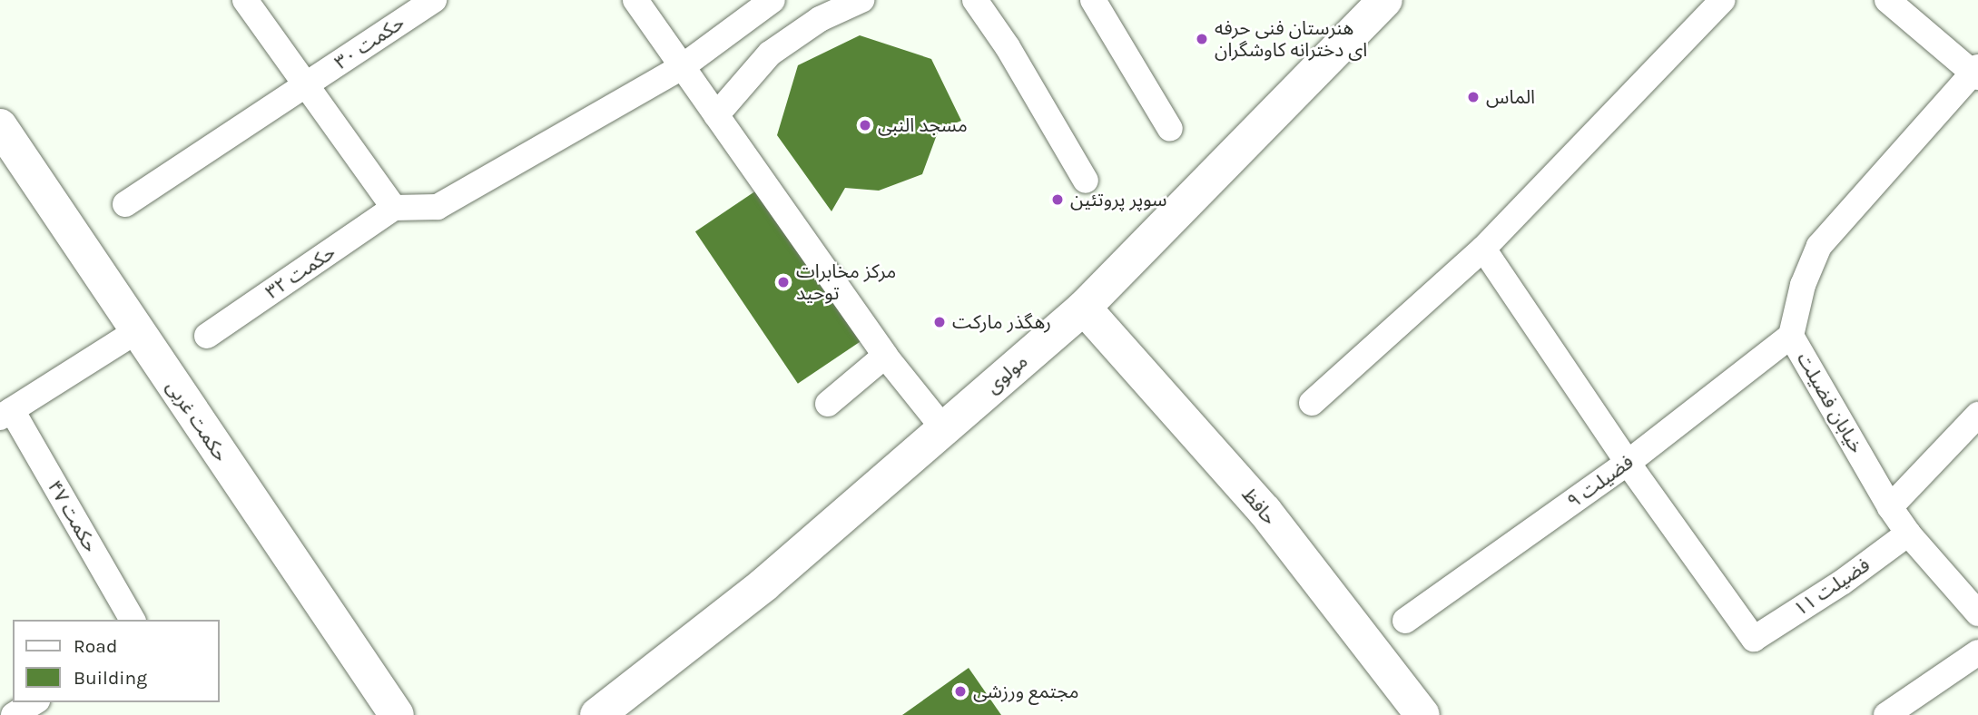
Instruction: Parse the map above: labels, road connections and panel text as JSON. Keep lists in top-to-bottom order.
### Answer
{
  "streets": {
    "main road": ["مولوی", "حکمت غربی", "حافظ"],
    "street": [
      "حکمت ۳۰",
      "حکمت ۳۲",
      "خیابان فضیلت",
      "فضیلت ۹",
      "حکمت ۴۷",
      "فضیلت ۱۱"
    ]
  },
  "crossings": [
    ["مولوی", "حافظ"],
    ["خیابان فضیلت", "فضیلت ۹"],
    ["خیابان فضیلت", "فضیلت ۱۱"],
    ["حکمت غربی", "حکمت ۴۷"],
    ["فضیلت ۹", "فضیلت ۱۱"]
  ],
  "places": [
    "هنرستان فنی حرفه ای دخترانه کاوشگران",
    "الماس",
    "مسجد النبی",
    "سوپر پروتئین",
    "مرکز مخابرات توحید",
    "رهگذر مارکت",
    "مجتمع ورزشی"
  ],
  "legend": ["Road", "Building"]
}
